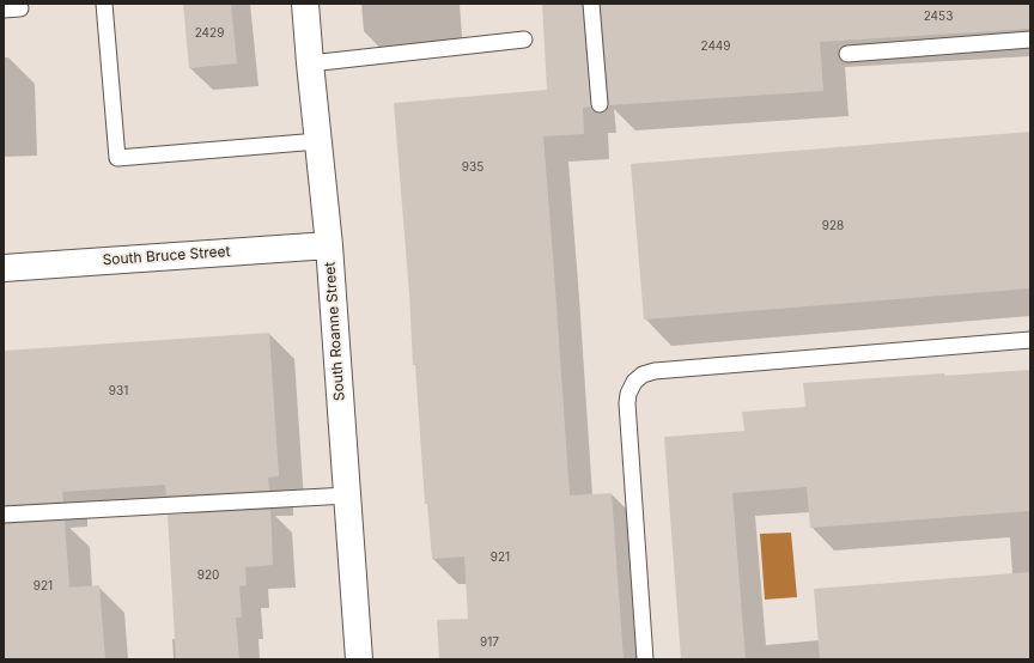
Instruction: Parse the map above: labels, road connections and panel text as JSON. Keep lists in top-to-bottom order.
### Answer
{
  "streets": {
    "street": ["South Bruce Street", "South Roanne Street"]
  },
  "crossings": [
    ["South Bruce Street", "South Roanne Street"]
  ],
  "house_numbers": [
    "2453",
    "2429",
    "2449",
    "935",
    "928",
    "931",
    "921",
    "920",
    "921",
    "917"
  ]
}
